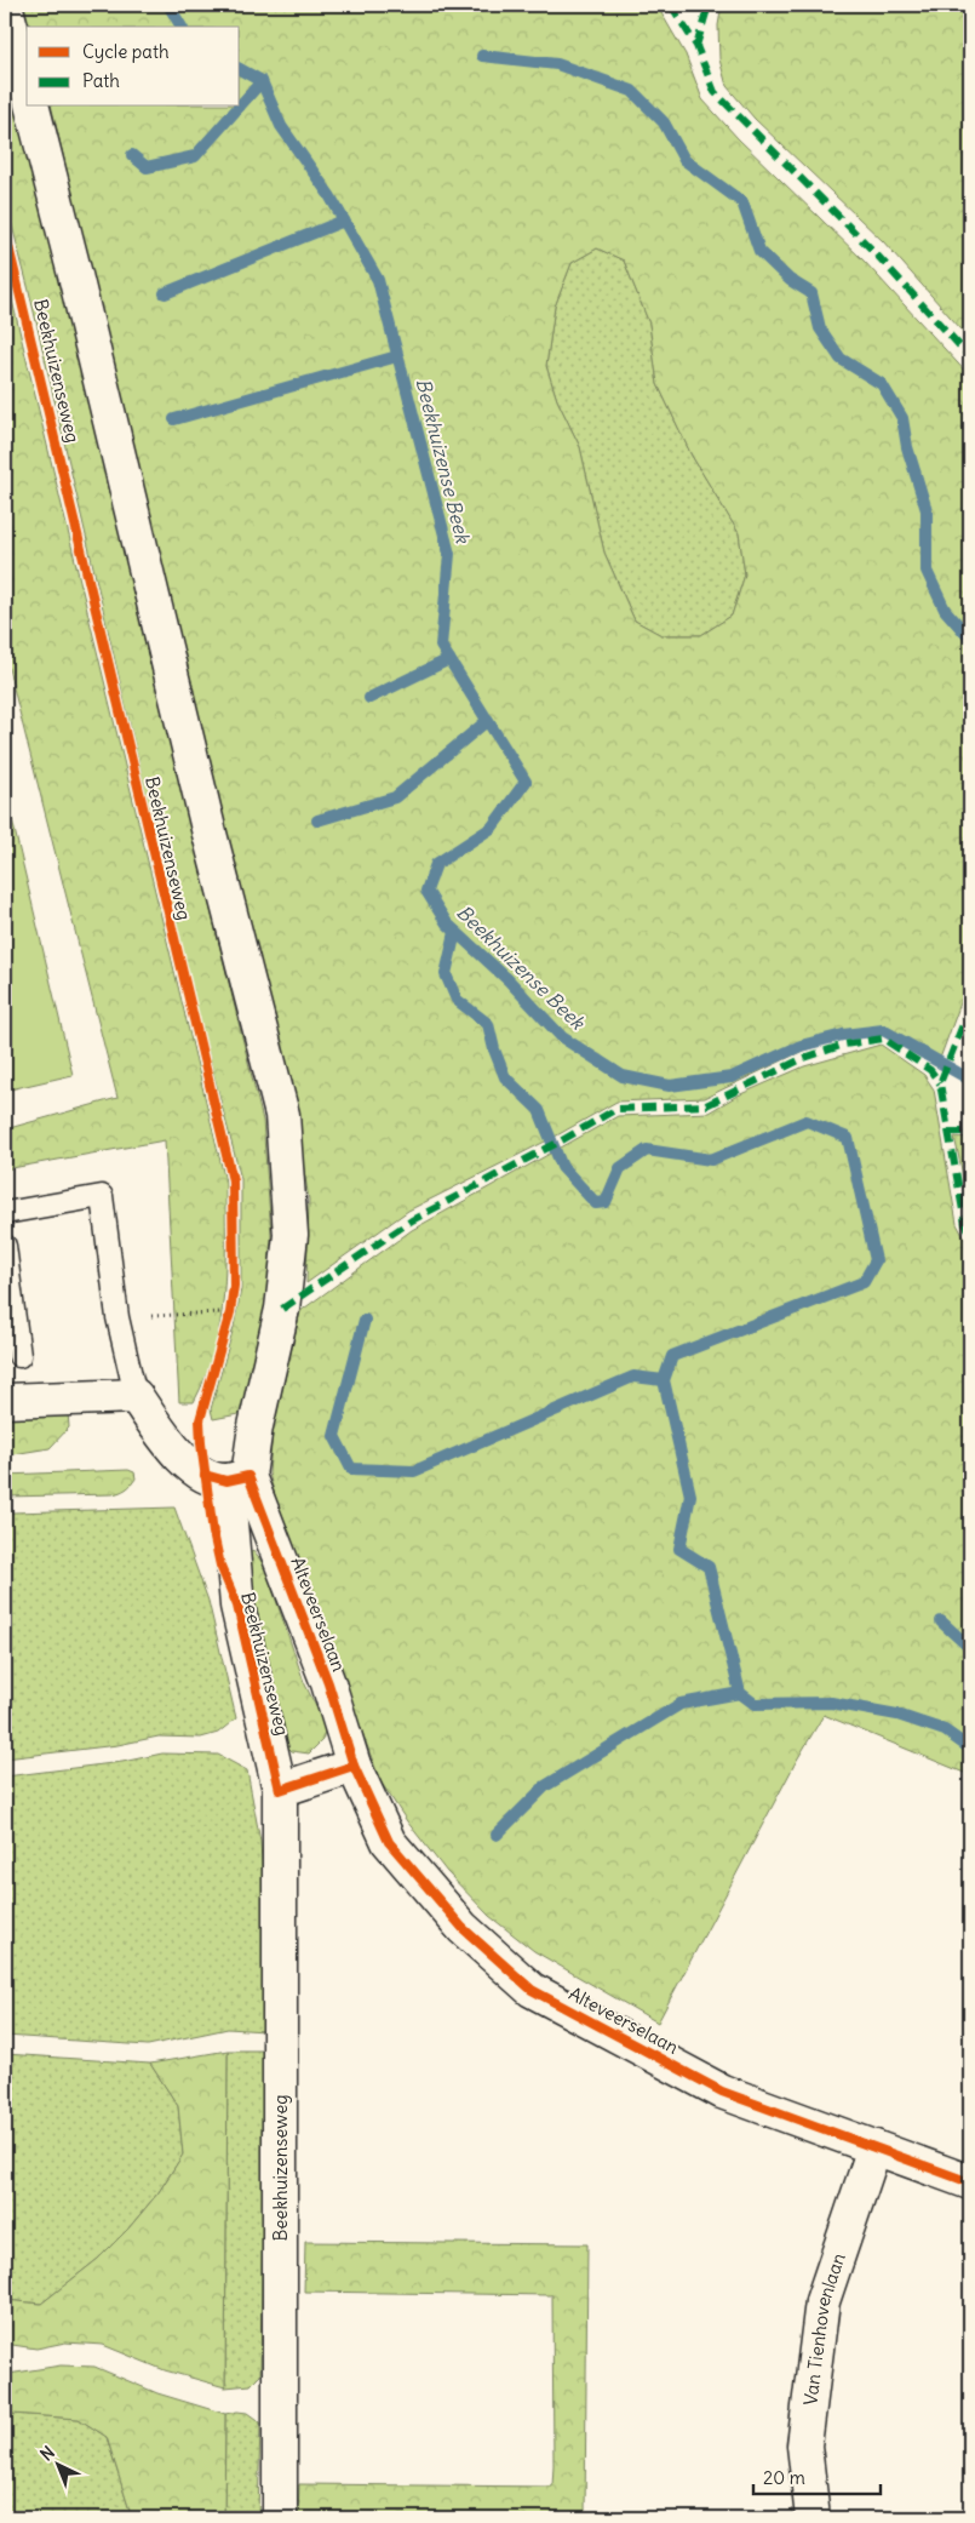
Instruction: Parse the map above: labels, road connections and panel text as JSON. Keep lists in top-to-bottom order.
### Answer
{
  "streets": {
    "street": ["Beekhuizenseweg", "Alteveerselaan", "Van Tienhovenlaan"]
  },
  "crossings": [
    ["Beekhuizenseweg", "Alteveerselaan"],
    ["Alteveerselaan", "Van Tienhovenlaan"]
  ],
  "water": ["Beekhuizense Beek"],
  "legend": ["Cycle path", "Path"],
  "scale_bar": "20 m",
  "north": "top left"
}
